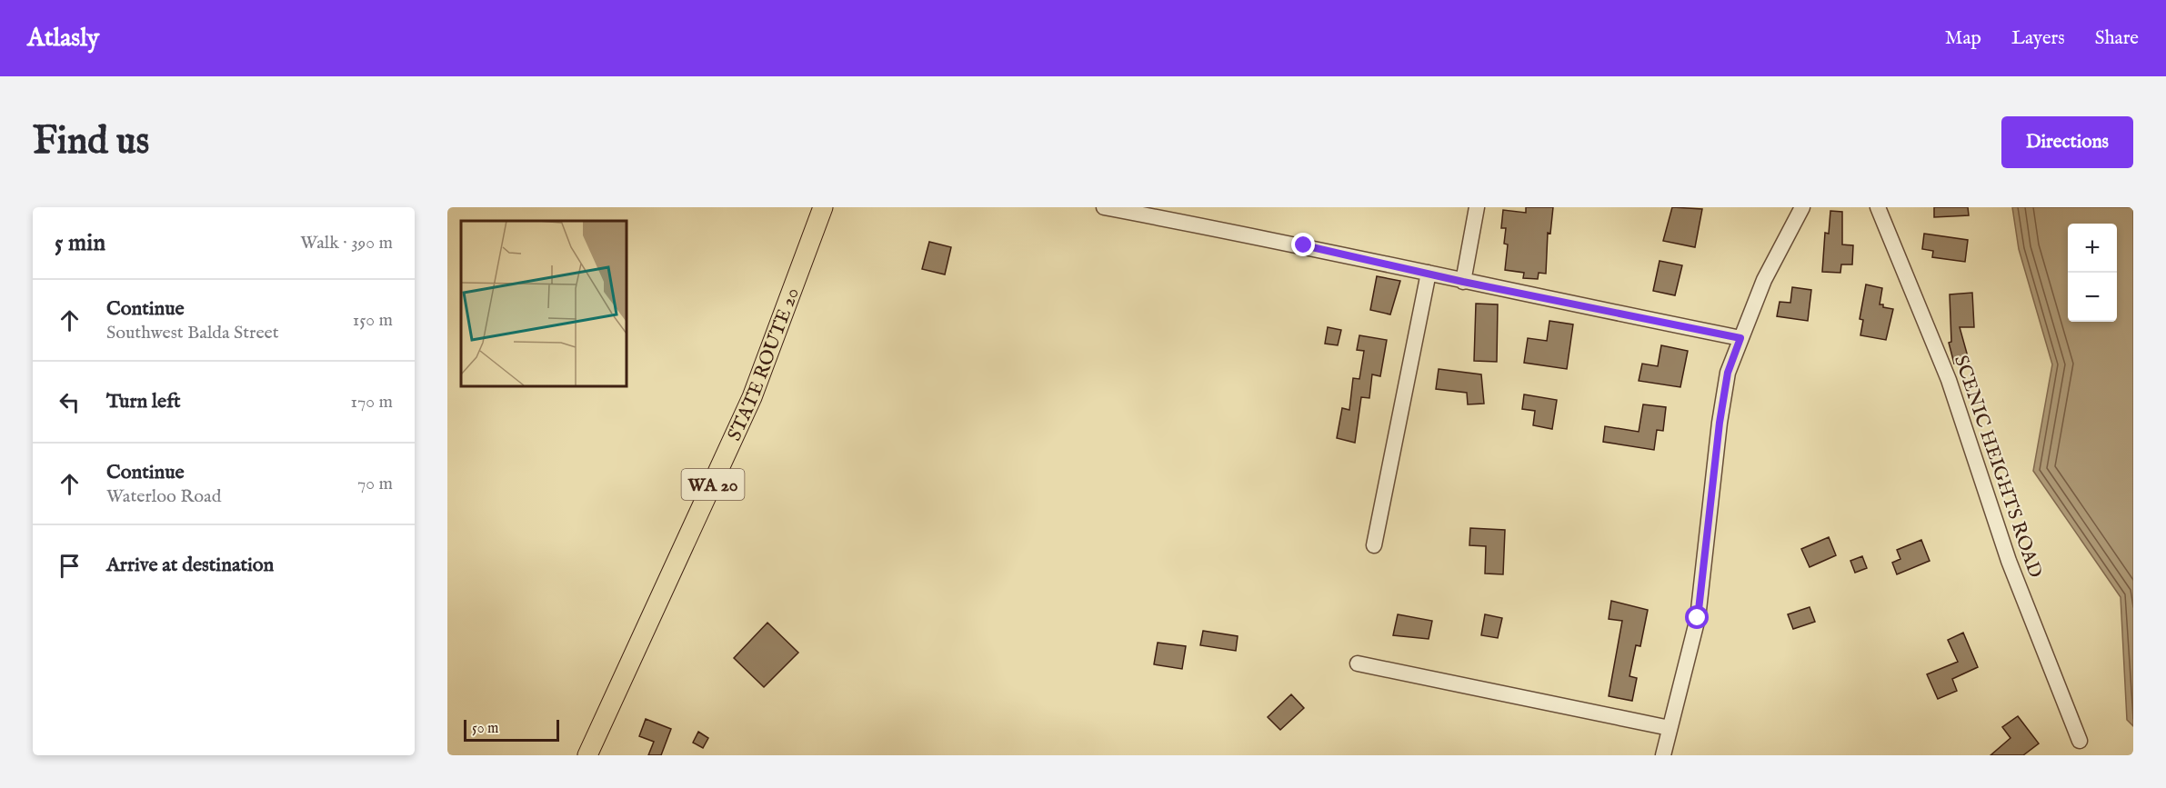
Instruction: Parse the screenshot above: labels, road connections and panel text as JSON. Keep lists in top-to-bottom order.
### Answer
{
  "streets": {
    "main road": ["STATE ROUTE 20", "WA 20"],
    "street": ["SCENIC HEIGHTS ROAD"]
  },
  "scale_bar": "50 m",
  "page": {
    "header": "Atlasly",
    "nav": ["Map", "Layers", "Share"],
    "buttons": "Directions",
    "title": "Find us",
    "heading": ["5 min", "Walk · 390 m"],
    "map_buttons": ["+", "−"],
    "list": [
      ["Continue", "Southwest Balda Street", "150 m"],
      ["Turn left", "170 m"],
      ["Continue", "Waterloo Road", "70 m"],
      "Arrive at destination"
    ],
    "scale": "50 m"
  }
}
